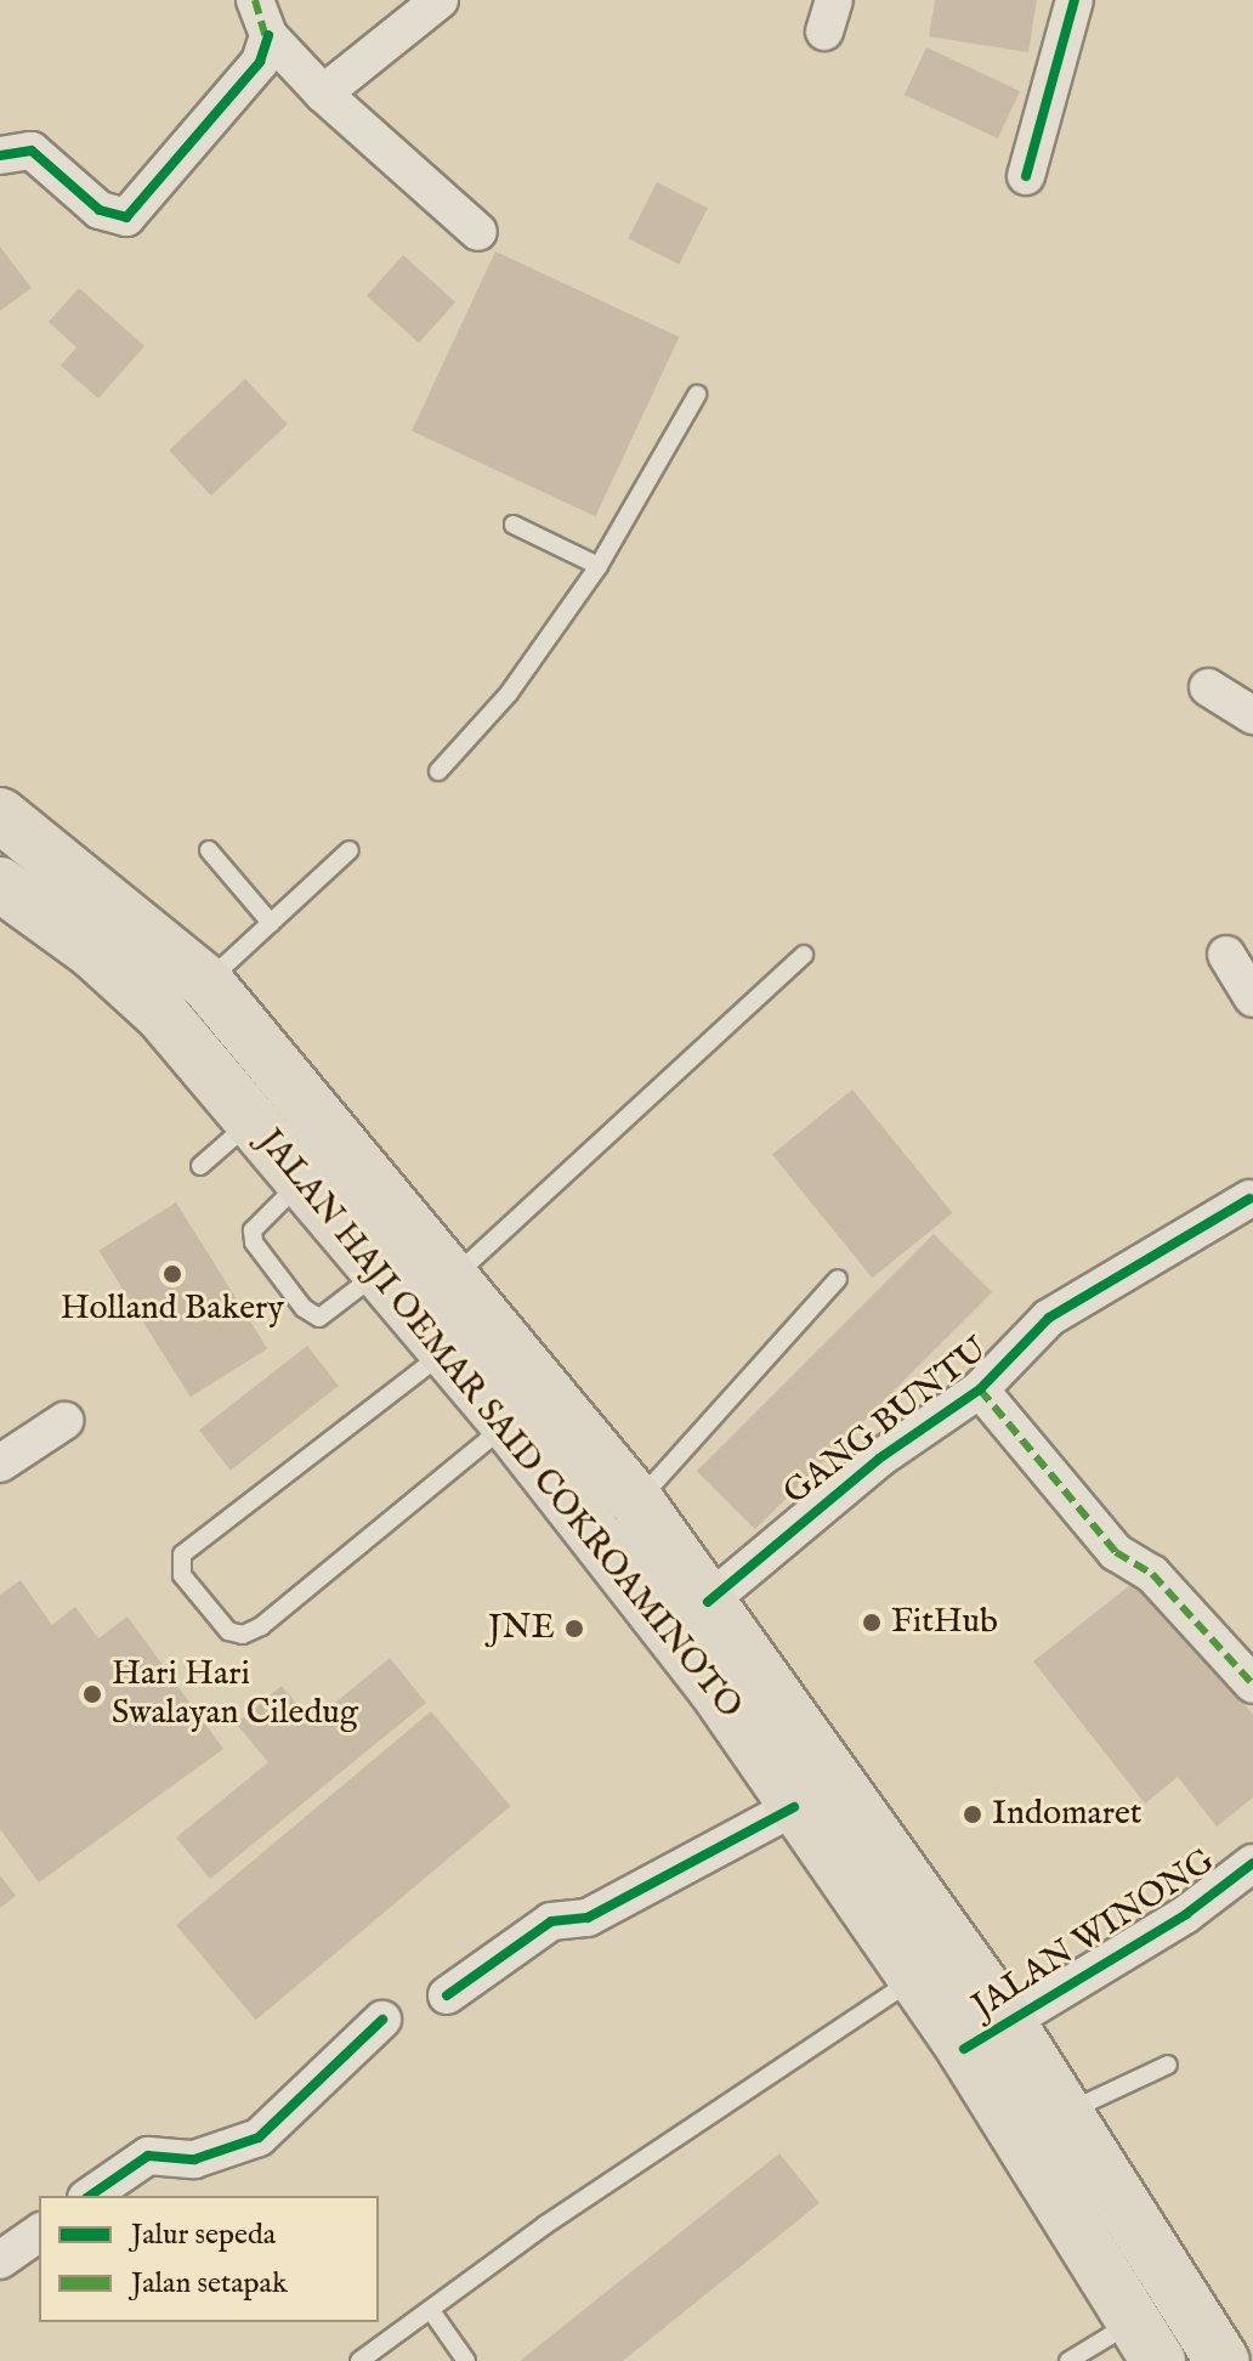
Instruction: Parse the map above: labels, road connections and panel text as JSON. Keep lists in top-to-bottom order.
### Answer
{
  "streets": {
    "main road": ["JALAN HAJI OEMAR SAID COKROAMINOTO"],
    "street": ["GANG BUNTU", "JALAN WINONG"]
  },
  "crossings": [
    ["GANG BUNTU", "JALAN HAJI OEMAR SAID COKROAMINOTO"],
    ["JALAN HAJI OEMAR SAID COKROAMINOTO", "JALAN WINONG"]
  ],
  "places": [
    "Holland Bakery",
    "FitHub",
    "JNE",
    "Hari Hari Swalayan Ciledug",
    "Indomaret"
  ],
  "legend": ["Jalur sepeda", "Jalan setapak"]
}
